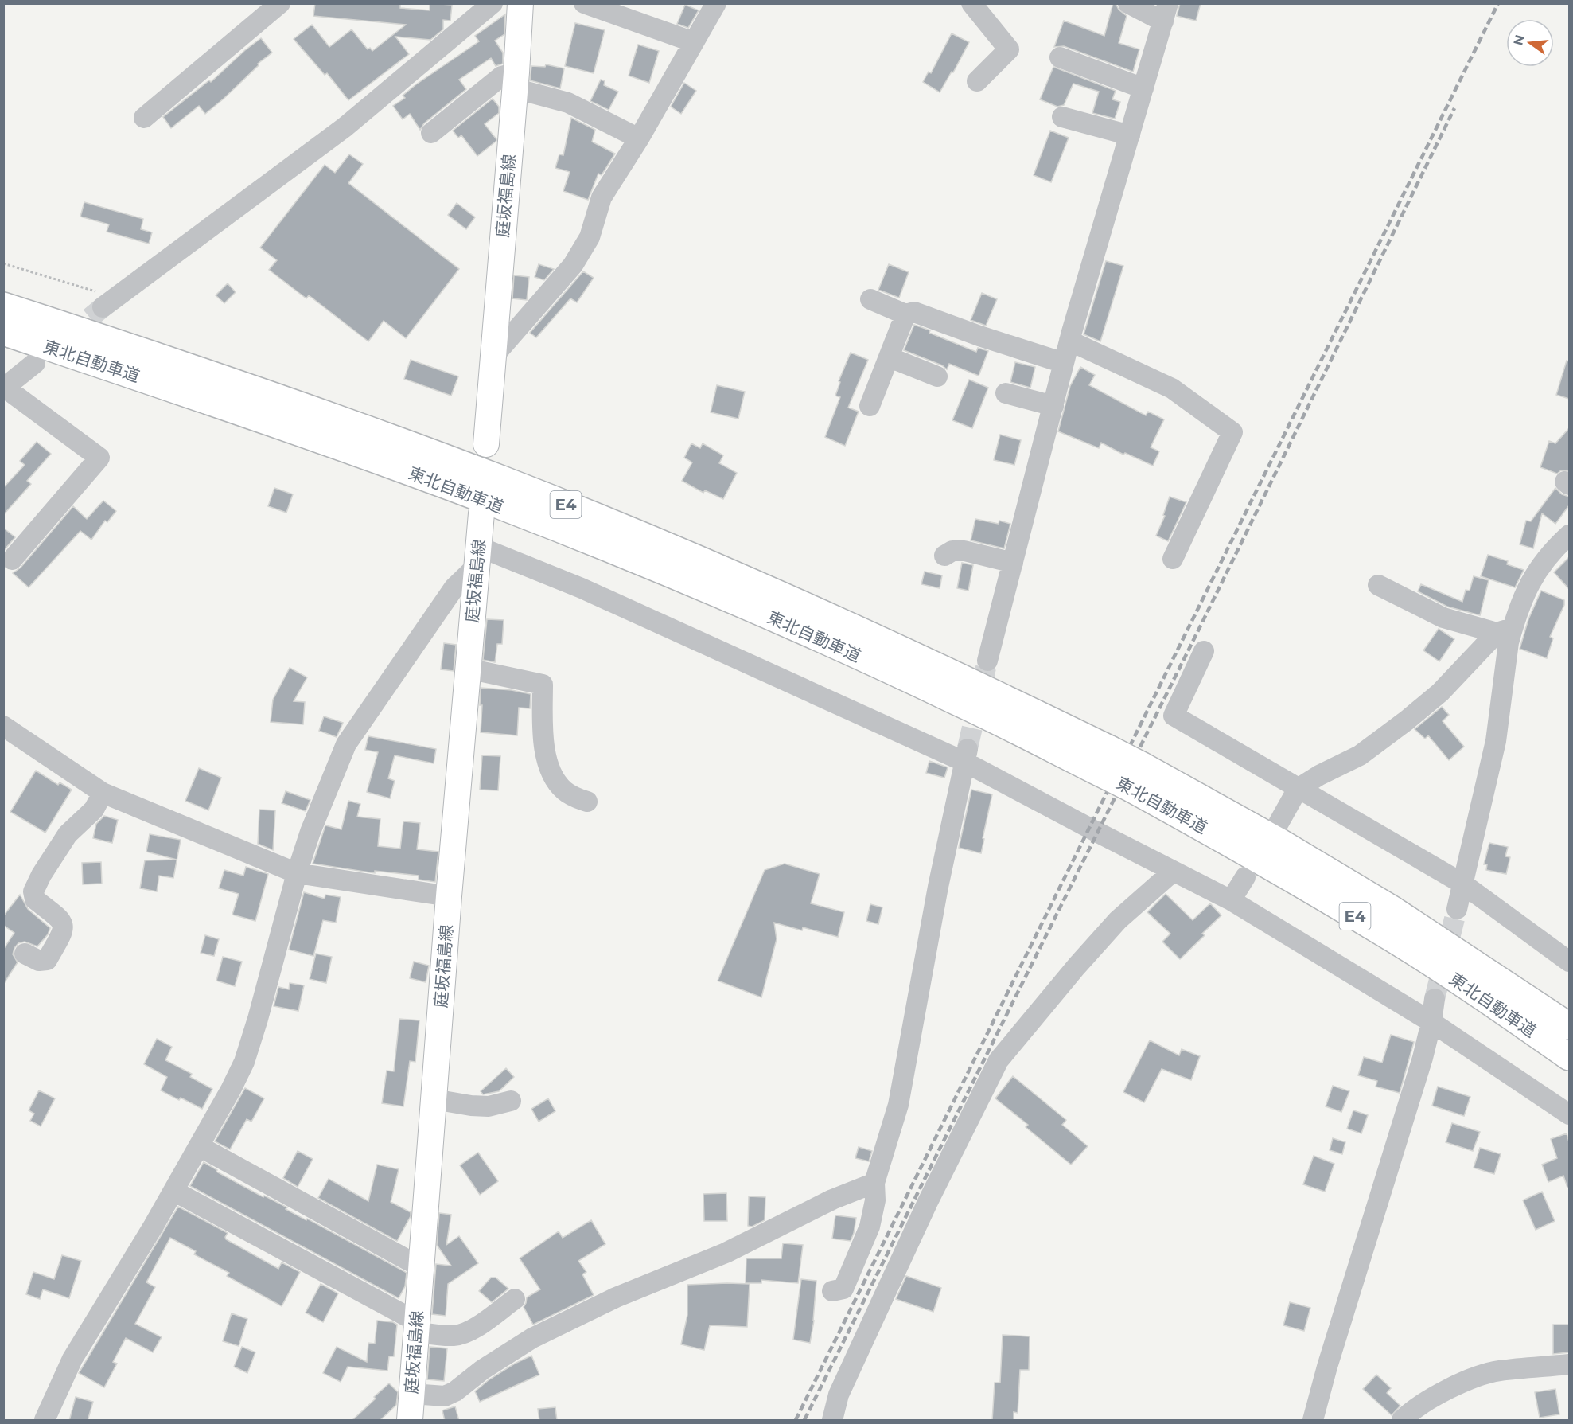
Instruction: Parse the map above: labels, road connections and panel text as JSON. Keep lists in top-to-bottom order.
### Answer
{
  "streets": {
    "highway": ["東北自動車道", "E4"],
    "main road": ["庭坂福島線"]
  },
  "north": "left"
}
